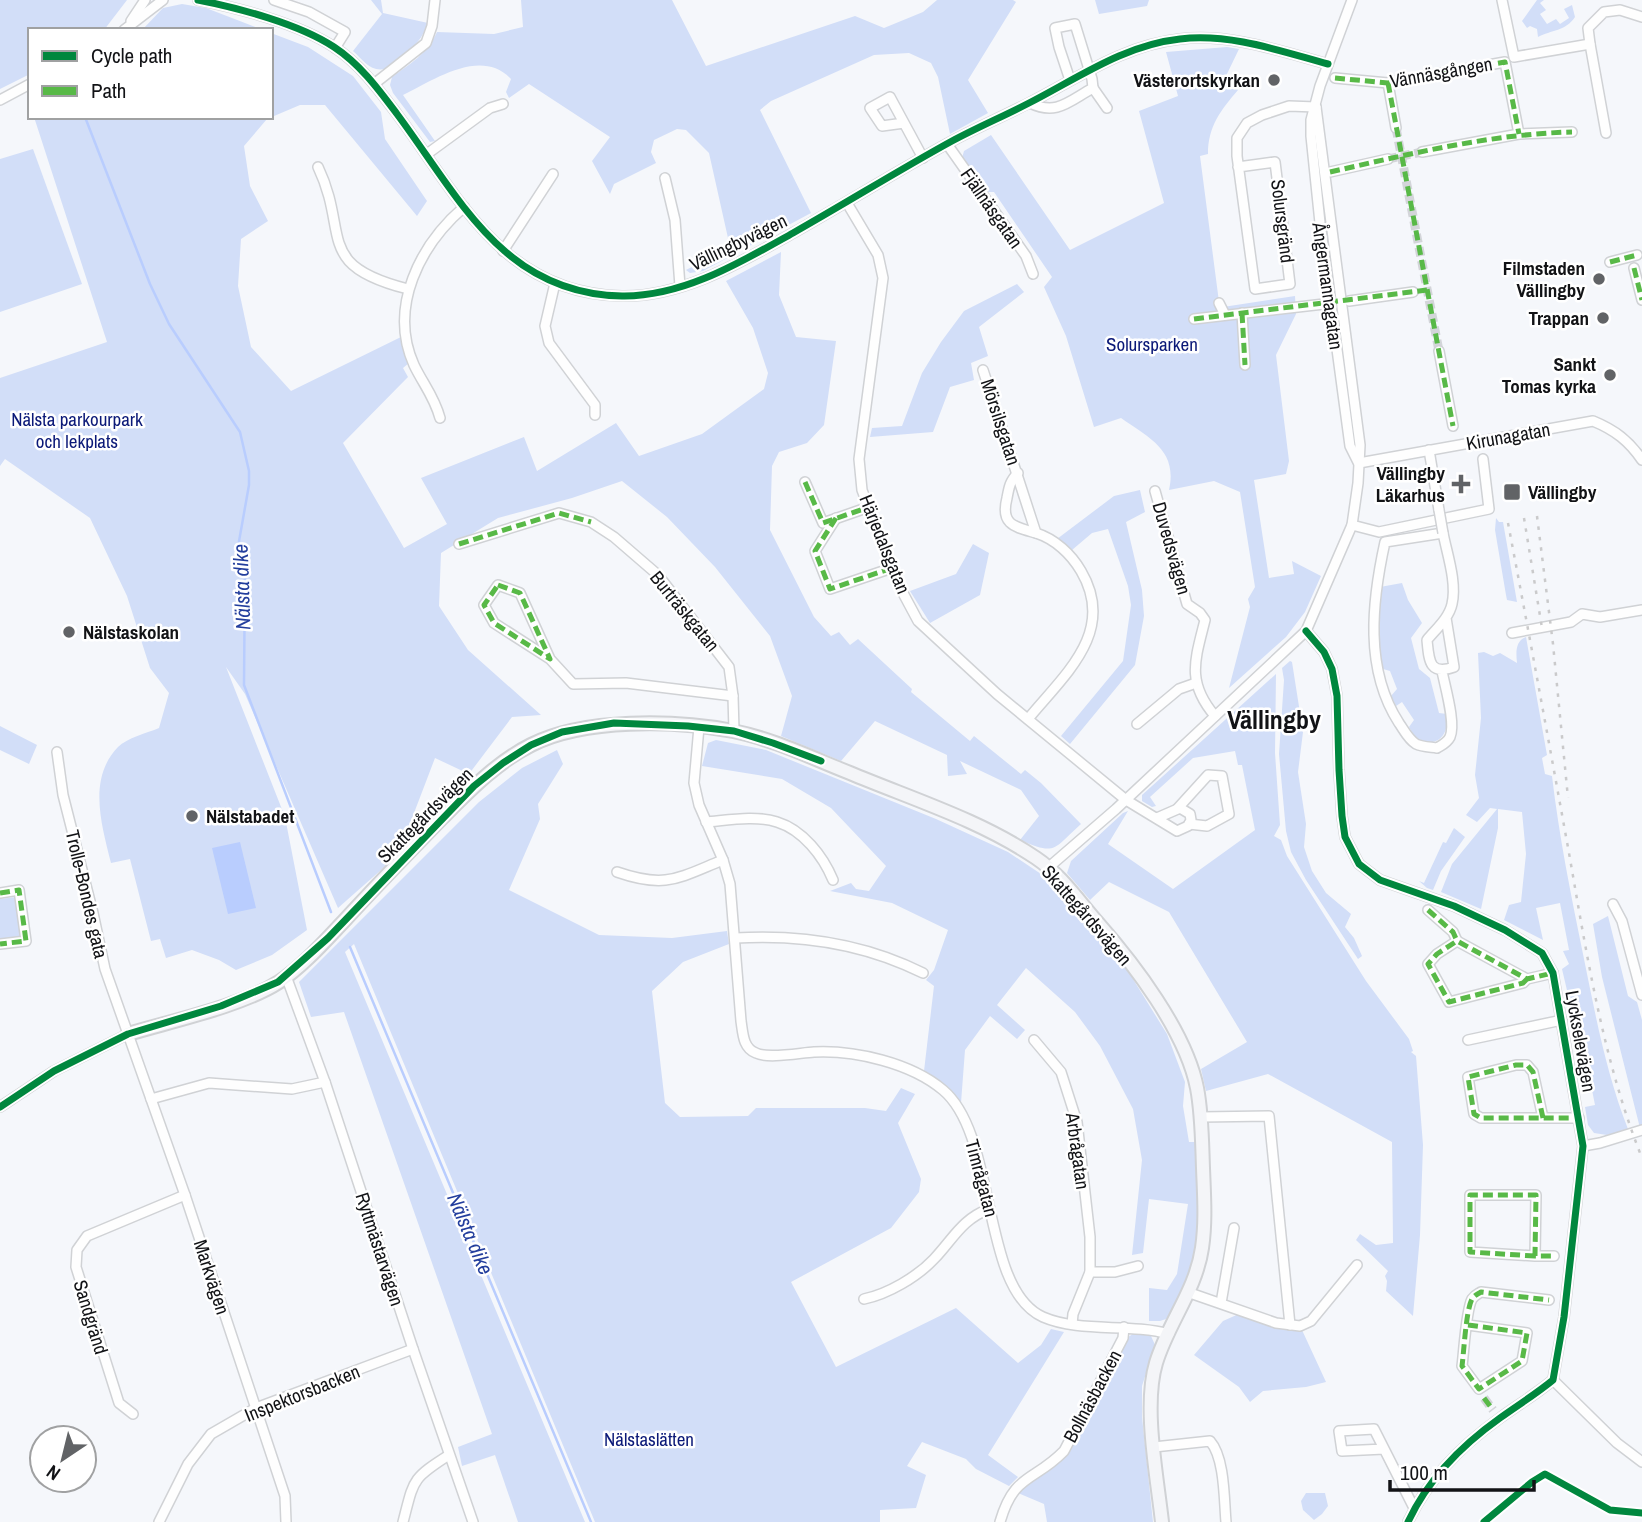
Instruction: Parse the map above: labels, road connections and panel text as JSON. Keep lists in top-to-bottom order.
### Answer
{
  "streets": {
    "street": [
      "Vännäsgången",
      "Fjällnäsgatan",
      "Solursgränd",
      "Vällingbyvägen",
      "Ångermannagatan",
      "Mörsilsgatan",
      "Kirunagatan",
      "Härjedalsgatan",
      "Duvedsvägen",
      "Burträskgatan",
      "Skattegårdsvägen",
      "Trolle-Bondes gata",
      "Lyckselevägen",
      "Arbrågatan",
      "Timrågatan",
      "Ryttmästarvägen",
      "Markvägen",
      "Sandgränd",
      "Inspektorsbacken",
      "Bollnäsbacken"
    ]
  },
  "crossings": [
    ["Fjällnäsgatan", "Vällingbyvägen"],
    ["Solursgränd", "Ångermannagatan"],
    ["Vällingbyvägen", "Ångermannagatan"],
    ["Vällingbyvägen", "Härjedalsgatan"],
    ["Ångermannagatan", "Kirunagatan"],
    ["Ångermannagatan", "Härjedalsgatan"],
    ["Ångermannagatan", "Skattegårdsvägen"],
    ["Ångermannagatan", "Lyckselevägen"],
    ["Mörsilsgatan", "Härjedalsgatan"],
    ["Burträskgatan", "Skattegårdsvägen"],
    ["Skattegårdsvägen", "Trolle-Bondes gata"],
    ["Skattegårdsvägen", "Timrågatan"],
    ["Skattegårdsvägen", "Ryttmästarvägen"],
    ["Skattegårdsvägen", "Markvägen"],
    ["Trolle-Bondes gata", "Markvägen"],
    ["Arbrågatan", "Timrågatan"],
    ["Timrågatan", "Bollnäsbacken"],
    ["Ryttmästarvägen", "Inspektorsbacken"],
    ["Markvägen", "Sandgränd"],
    ["Markvägen", "Inspektorsbacken"]
  ],
  "districts": ["Vällingby"],
  "water": ["Nälsta dike"],
  "parks": ["Solursparken", "Nälsta parkourpark och lekplats", "Nälstaslätten"],
  "places": {
    "other": [
      "Västerortskyrkan",
      "Filmstaden Vällingby",
      "Trappan",
      "Sankt Tomas kyrka",
      "Nälstaskolan",
      "Nälstabadet"
    ],
    "health": ["Vällingby Läkarhus"],
    "transit": ["Vällingby"]
  },
  "legend": ["Cycle path", "Path"],
  "scale_bar": "100 m",
  "north": "bottom left"
}
